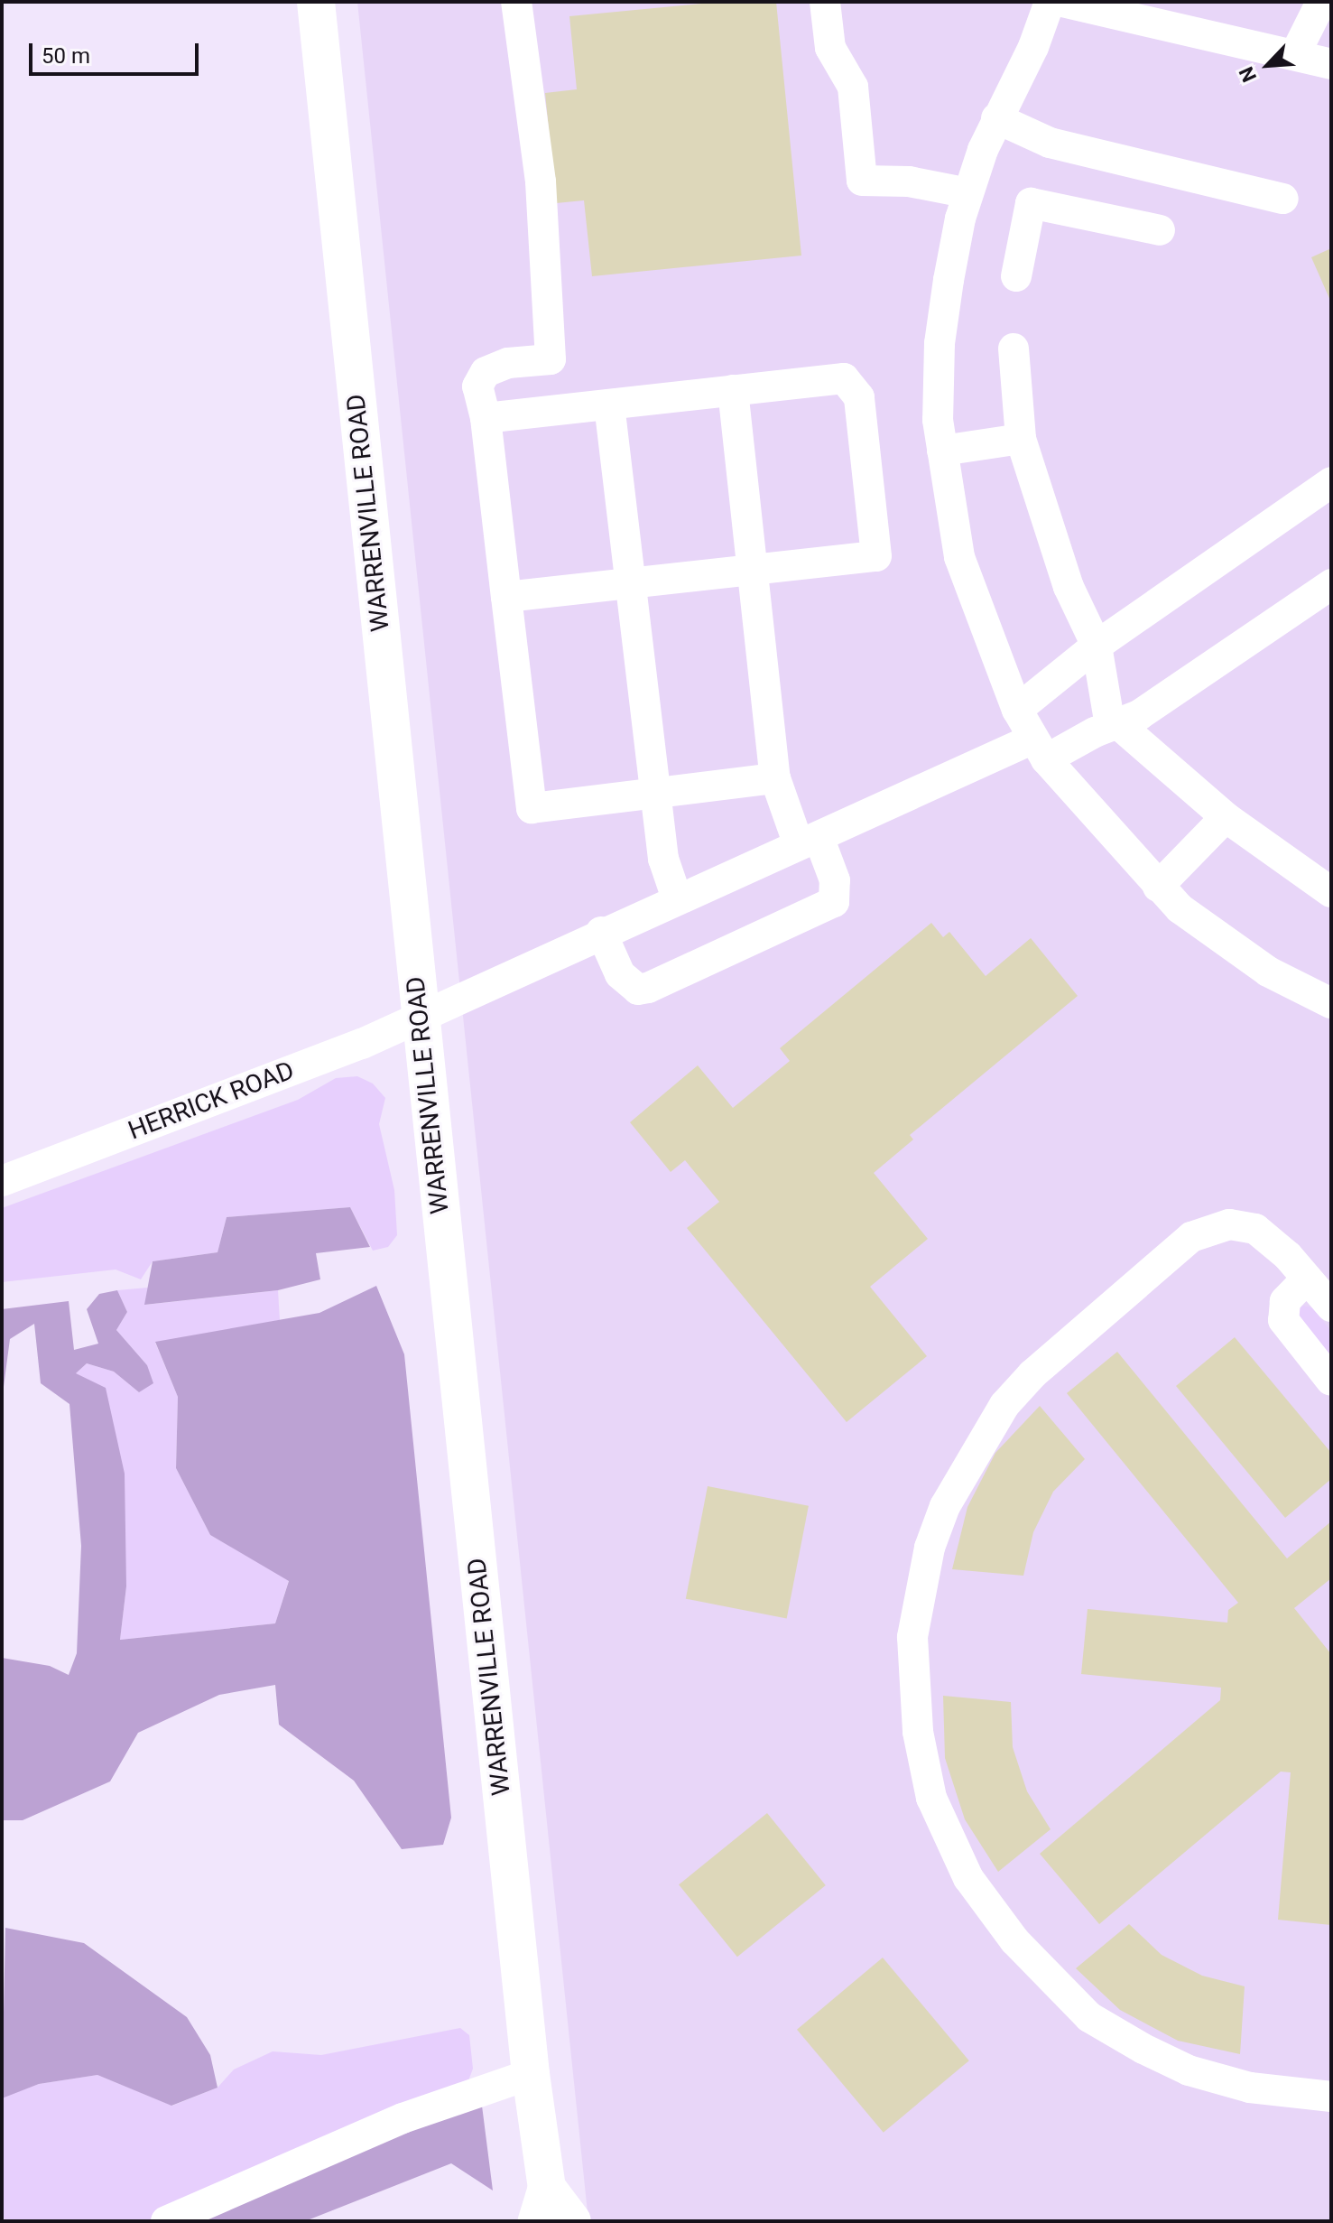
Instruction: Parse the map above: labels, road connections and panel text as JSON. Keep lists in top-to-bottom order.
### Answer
{
  "streets": {
    "main road": ["WARRENVILLE ROAD"],
    "street": ["HERRICK ROAD"]
  },
  "crossings": [
    ["WARRENVILLE ROAD", "HERRICK ROAD"]
  ],
  "scale_bar": "50 m",
  "north": "bottom left"
}
